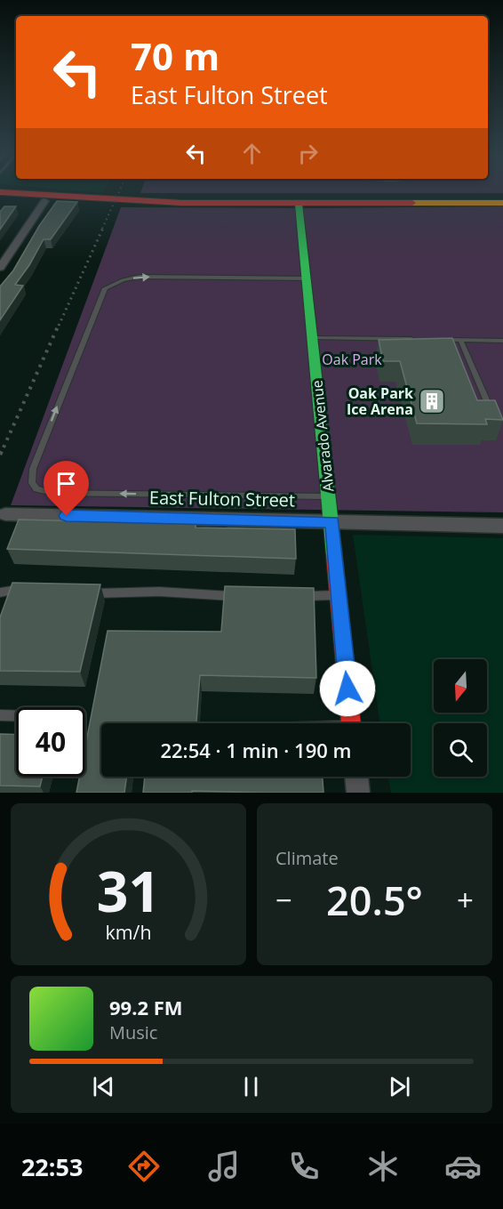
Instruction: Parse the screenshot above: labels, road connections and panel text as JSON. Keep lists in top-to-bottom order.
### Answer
{
  "streets": {
    "street": ["Alvarado Avenue", "East Fulton Street"]
  },
  "crossings": [
    ["Alvarado Avenue", "East Fulton Street"]
  ],
  "parks": ["Oak Park"],
  "places": {
    "building": ["Oak Park Ice Arena"]
  },
  "north": "bottom",
  "page": {
    "turn": ["70 m", "East Fulton Street"],
    "limit": "40",
    "trip": "22:54 · 1 min · 190 m",
    "tile": "Climate",
    "heat": ["−", "20.5°", "+"],
    "song": ["99.2 FM", "Music"],
    "tabs": "22:53",
    "gauge": ["31", "km/h"]
  }
}
